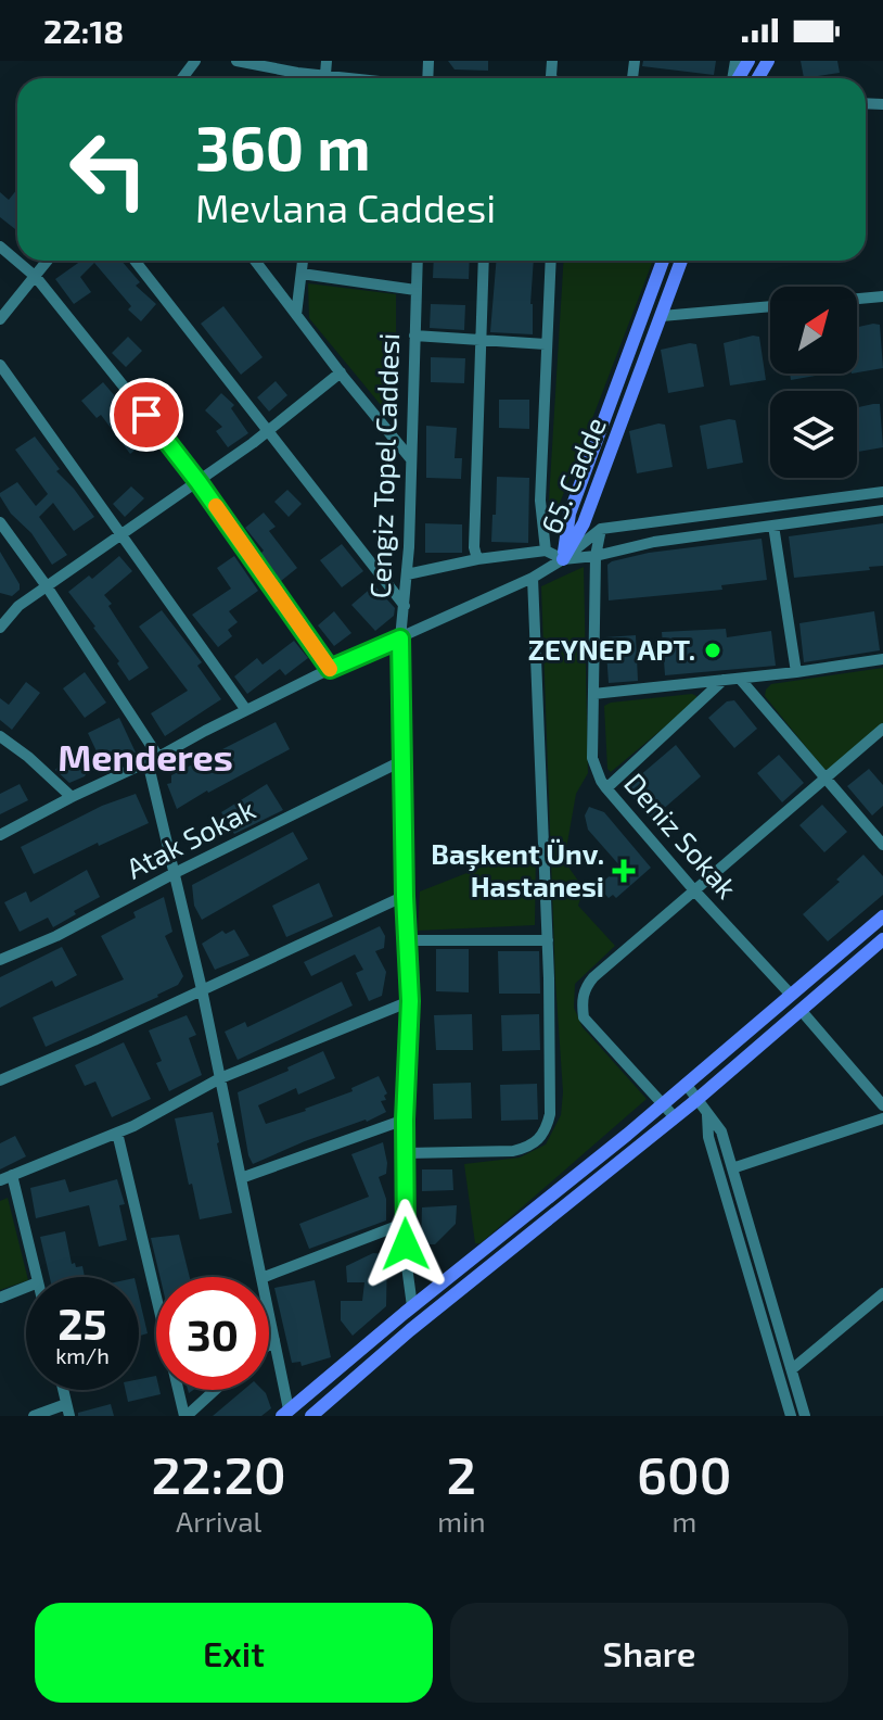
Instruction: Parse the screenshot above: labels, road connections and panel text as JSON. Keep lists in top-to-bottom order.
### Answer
{
  "streets": {
    "main road": ["65. Cadde"],
    "street": ["Cengiz Topel Caddesi", "Deniz Sokak", "Atak Sokak"]
  },
  "crossings": [
    ["Cengiz Topel Caddesi", "Atak Sokak"]
  ],
  "districts": ["Menderes"],
  "places": {
    "other": ["ZEYNEP APT."],
    "health": ["Başkent Ünv. Hastanesi"]
  },
  "north": "top right",
  "page": {
    "status": "22:18",
    "turn": ["360 m", "Mevlana Caddesi"],
    "speed": "25 km/h",
    "limit": "30",
    "eta": [
      "22:20",
      "Arrival",
      "2",
      "min",
      "600",
      "m"
    ],
    "buttons": ["Exit", "Share"]
  }
}
